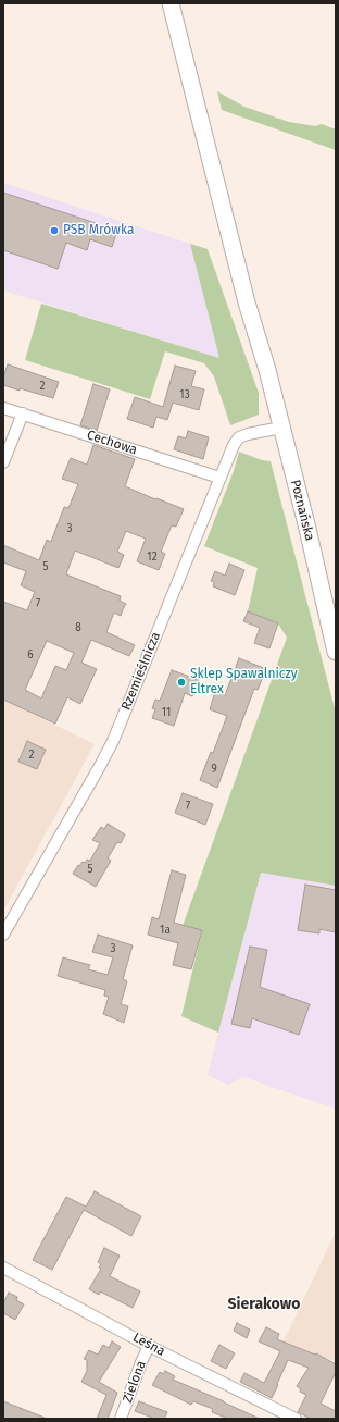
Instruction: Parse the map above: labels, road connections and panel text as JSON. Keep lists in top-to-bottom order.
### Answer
{
  "streets": {
    "main road": ["Poznańska"],
    "street": [
      "Cechowa",
      "Rzemieślnicza",
      "Leśna",
      "Zielona"
    ]
  },
  "crossings": [
    ["Cechowa", "Rzemieślnicza"],
    ["Poznańska", "Rzemieślnicza"],
    ["Leśna", "Zielona"]
  ],
  "districts": ["Sierakowo"],
  "places": ["PSB Mrówka", "Sklep Spawalniczy Eltrex"],
  "house_numbers": [
    "2",
    "13",
    "3",
    "12",
    "5",
    "7",
    "8",
    "6",
    "11",
    "2",
    "9",
    "7",
    "5",
    "1a",
    "3"
  ]
}
